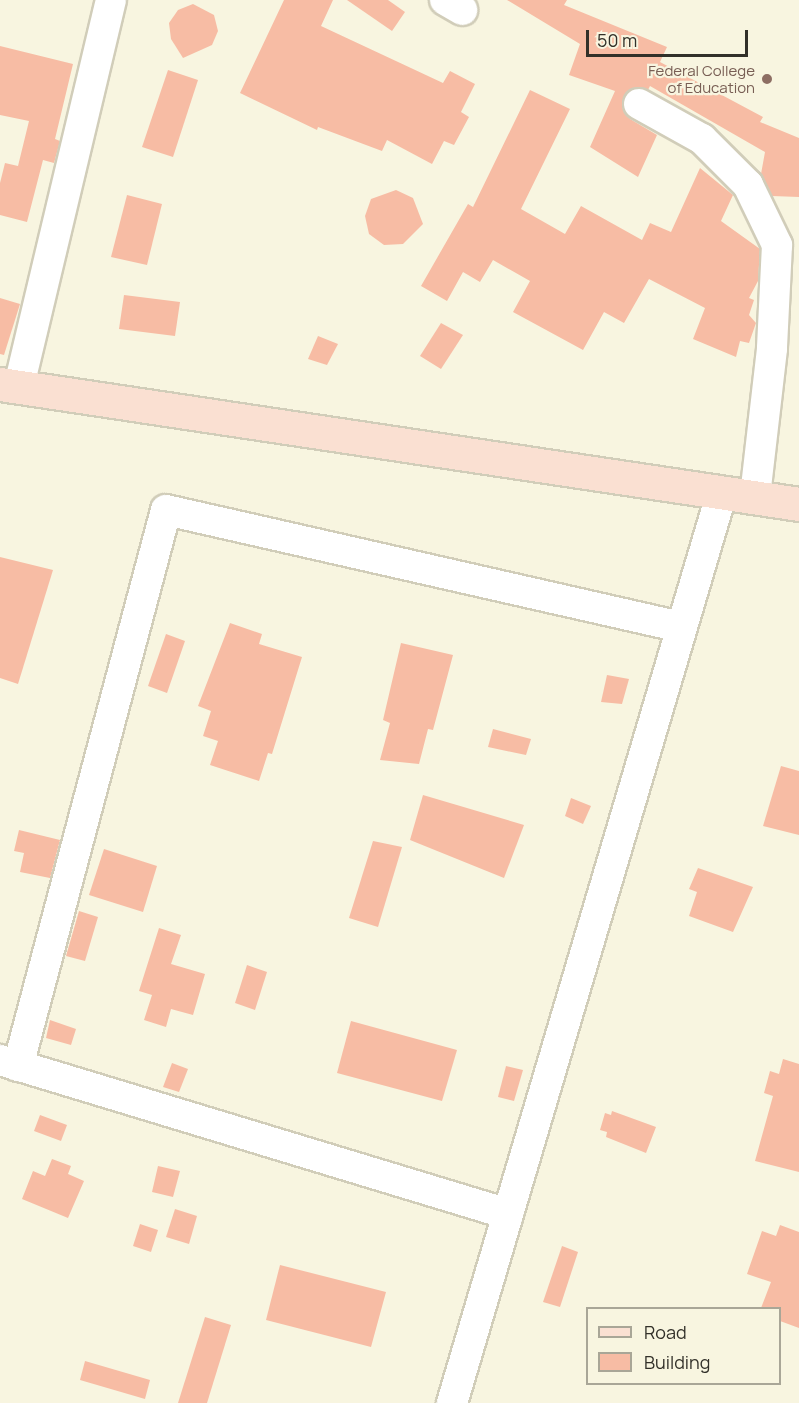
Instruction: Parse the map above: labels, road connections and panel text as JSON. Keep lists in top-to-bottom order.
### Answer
{
  "places": ["Federal College of Education"],
  "legend": ["Road", "Building"],
  "scale_bar": "50 m"
}
